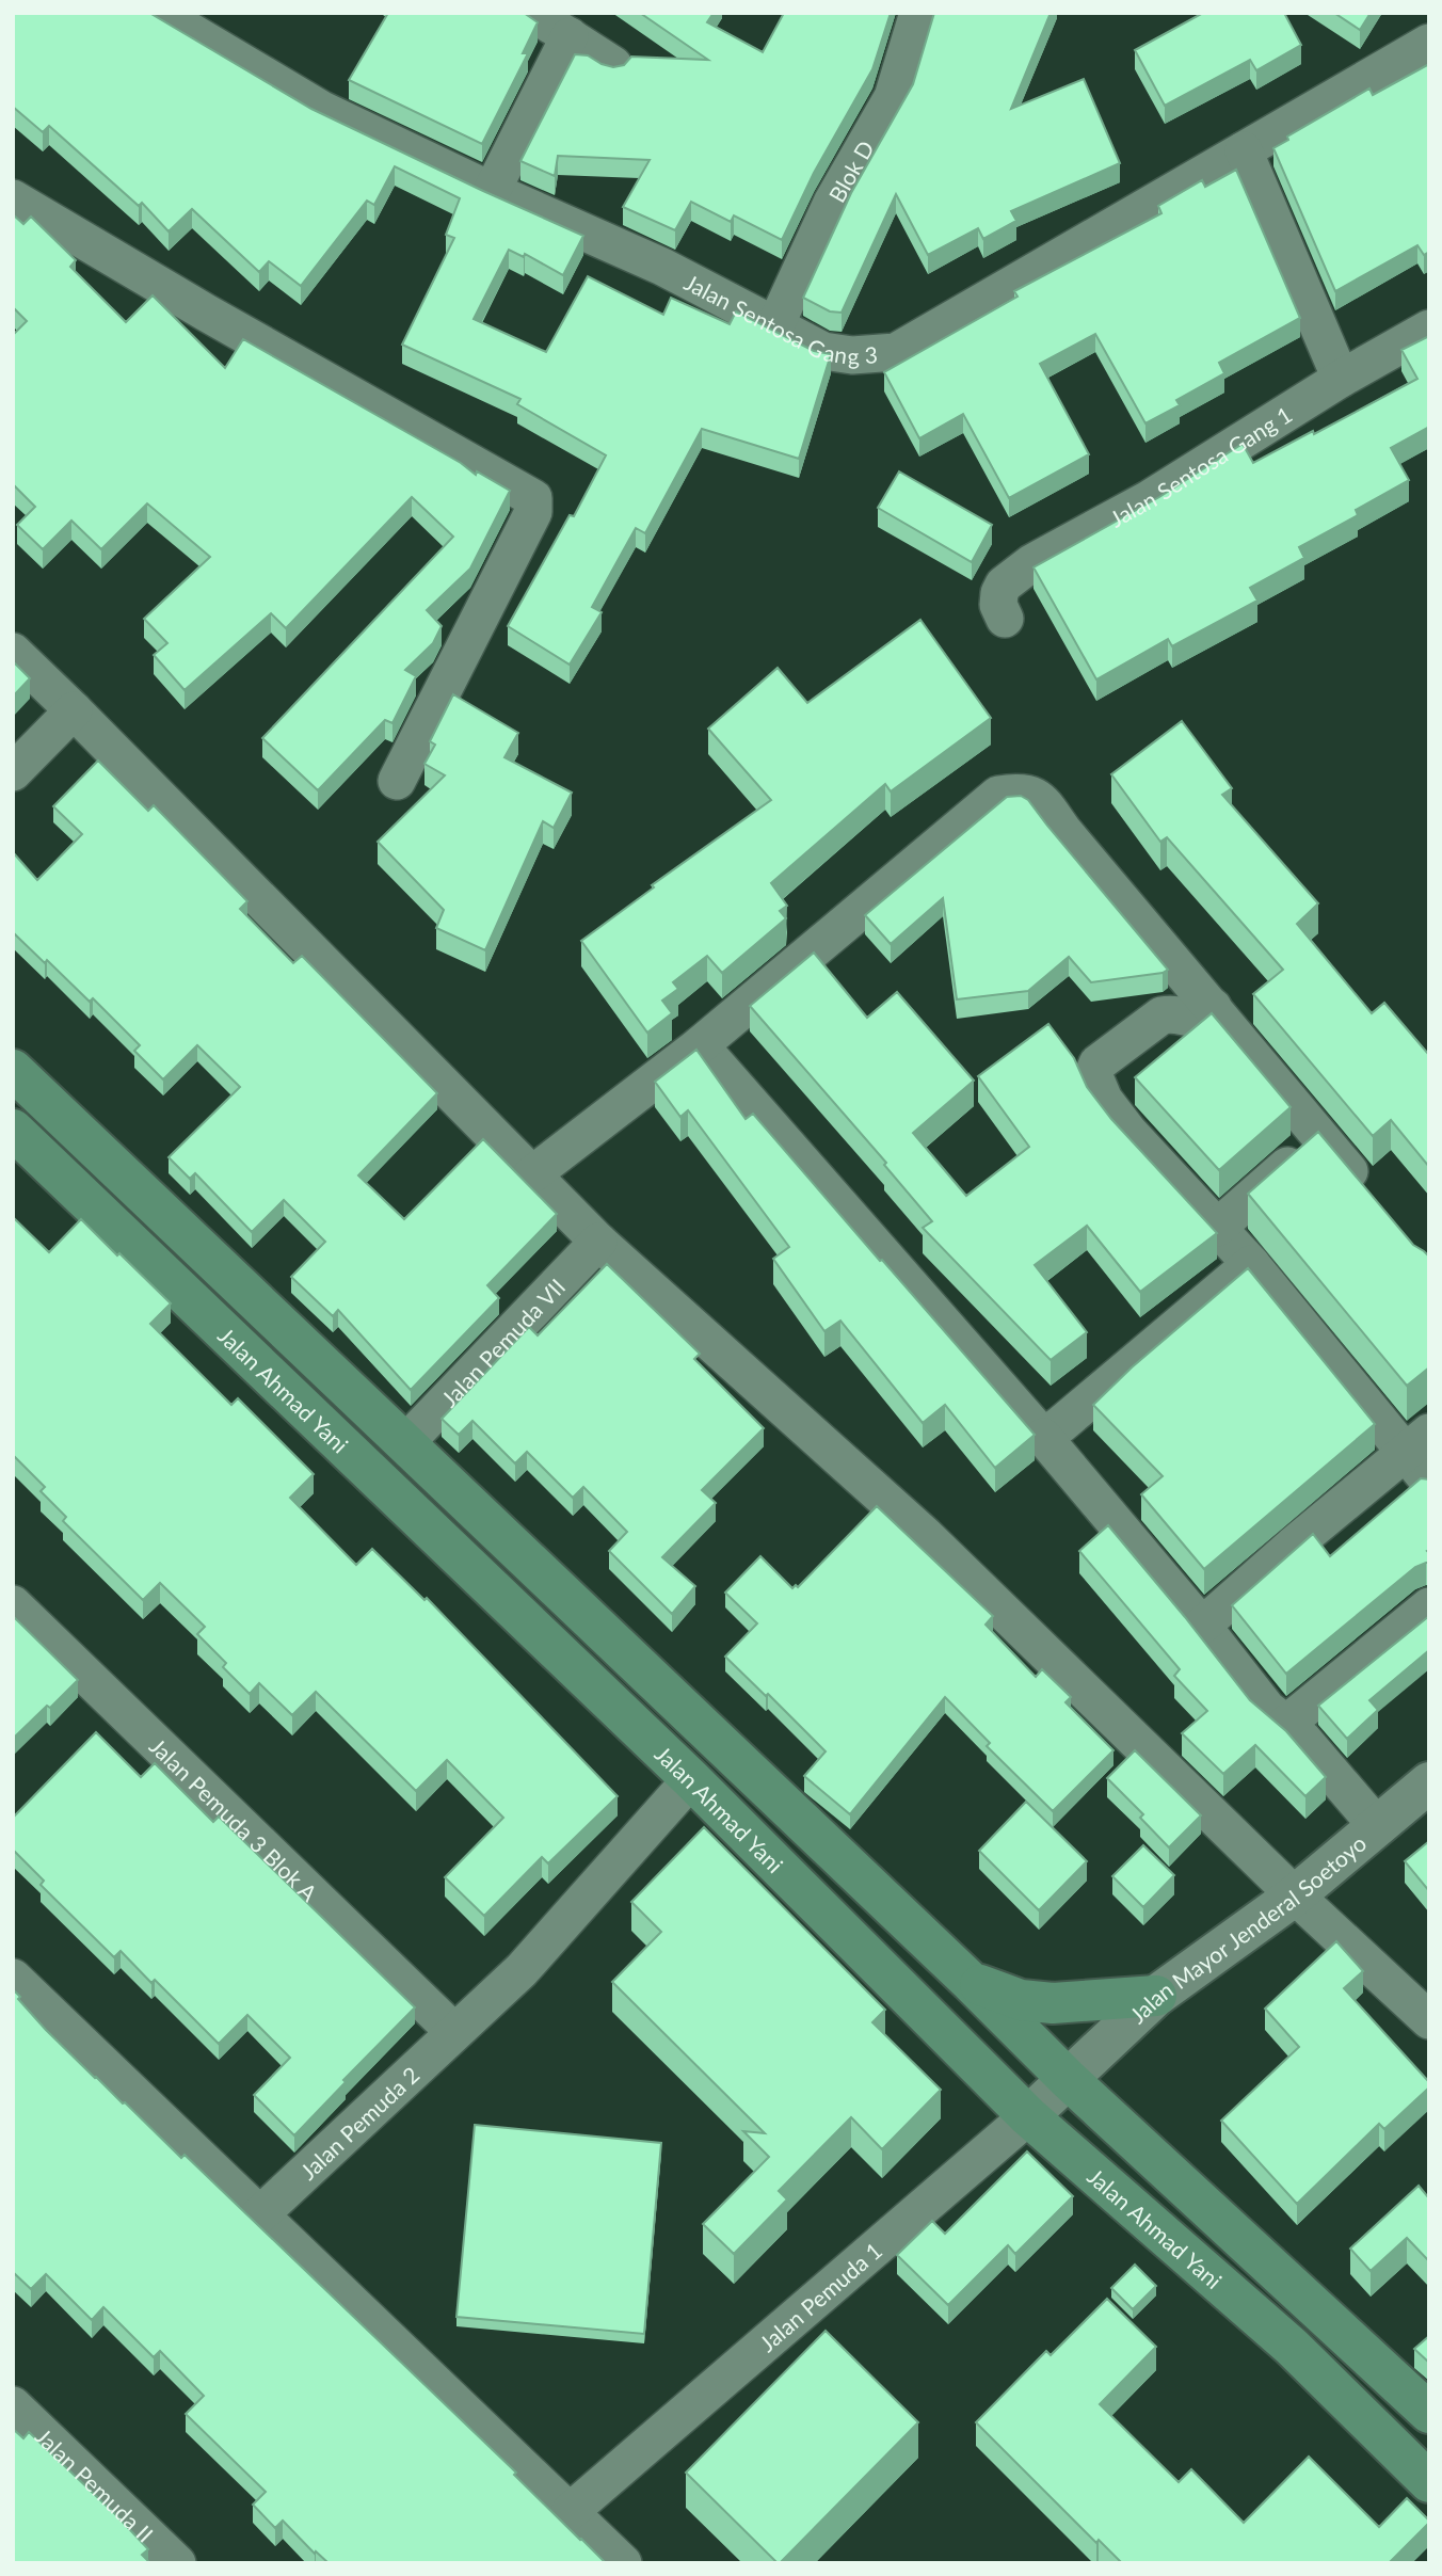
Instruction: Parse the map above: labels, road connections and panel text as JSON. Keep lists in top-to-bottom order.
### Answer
{
  "streets": {
    "main road": ["Jalan Ahmad Yani"],
    "street": [
      "Blok D",
      "Jalan Sentosa Gang 3",
      "Jalan Sentosa Gang 1",
      "Jalan Pemuda VII",
      "Jalan Pemuda 3 Blok A",
      "Jalan Mayor Jenderal Soetoyo",
      "Jalan Pemuda 2",
      "Jalan Pemuda 1",
      "Jalan Pemuda II"
    ]
  },
  "crossings": [
    ["Blok D", "Jalan Sentosa Gang 3"],
    ["Jalan Pemuda VII", "Jalan Ahmad Yani"],
    ["Jalan Ahmad Yani", "Jalan Mayor Jenderal Soetoyo"],
    ["Jalan Ahmad Yani", "Jalan Pemuda 2"],
    ["Jalan Ahmad Yani", "Jalan Pemuda 1"],
    ["Jalan Pemuda 3 Blok A", "Jalan Pemuda 2"],
    ["Jalan Mayor Jenderal Soetoyo", "Jalan Pemuda 1"]
  ]
}
